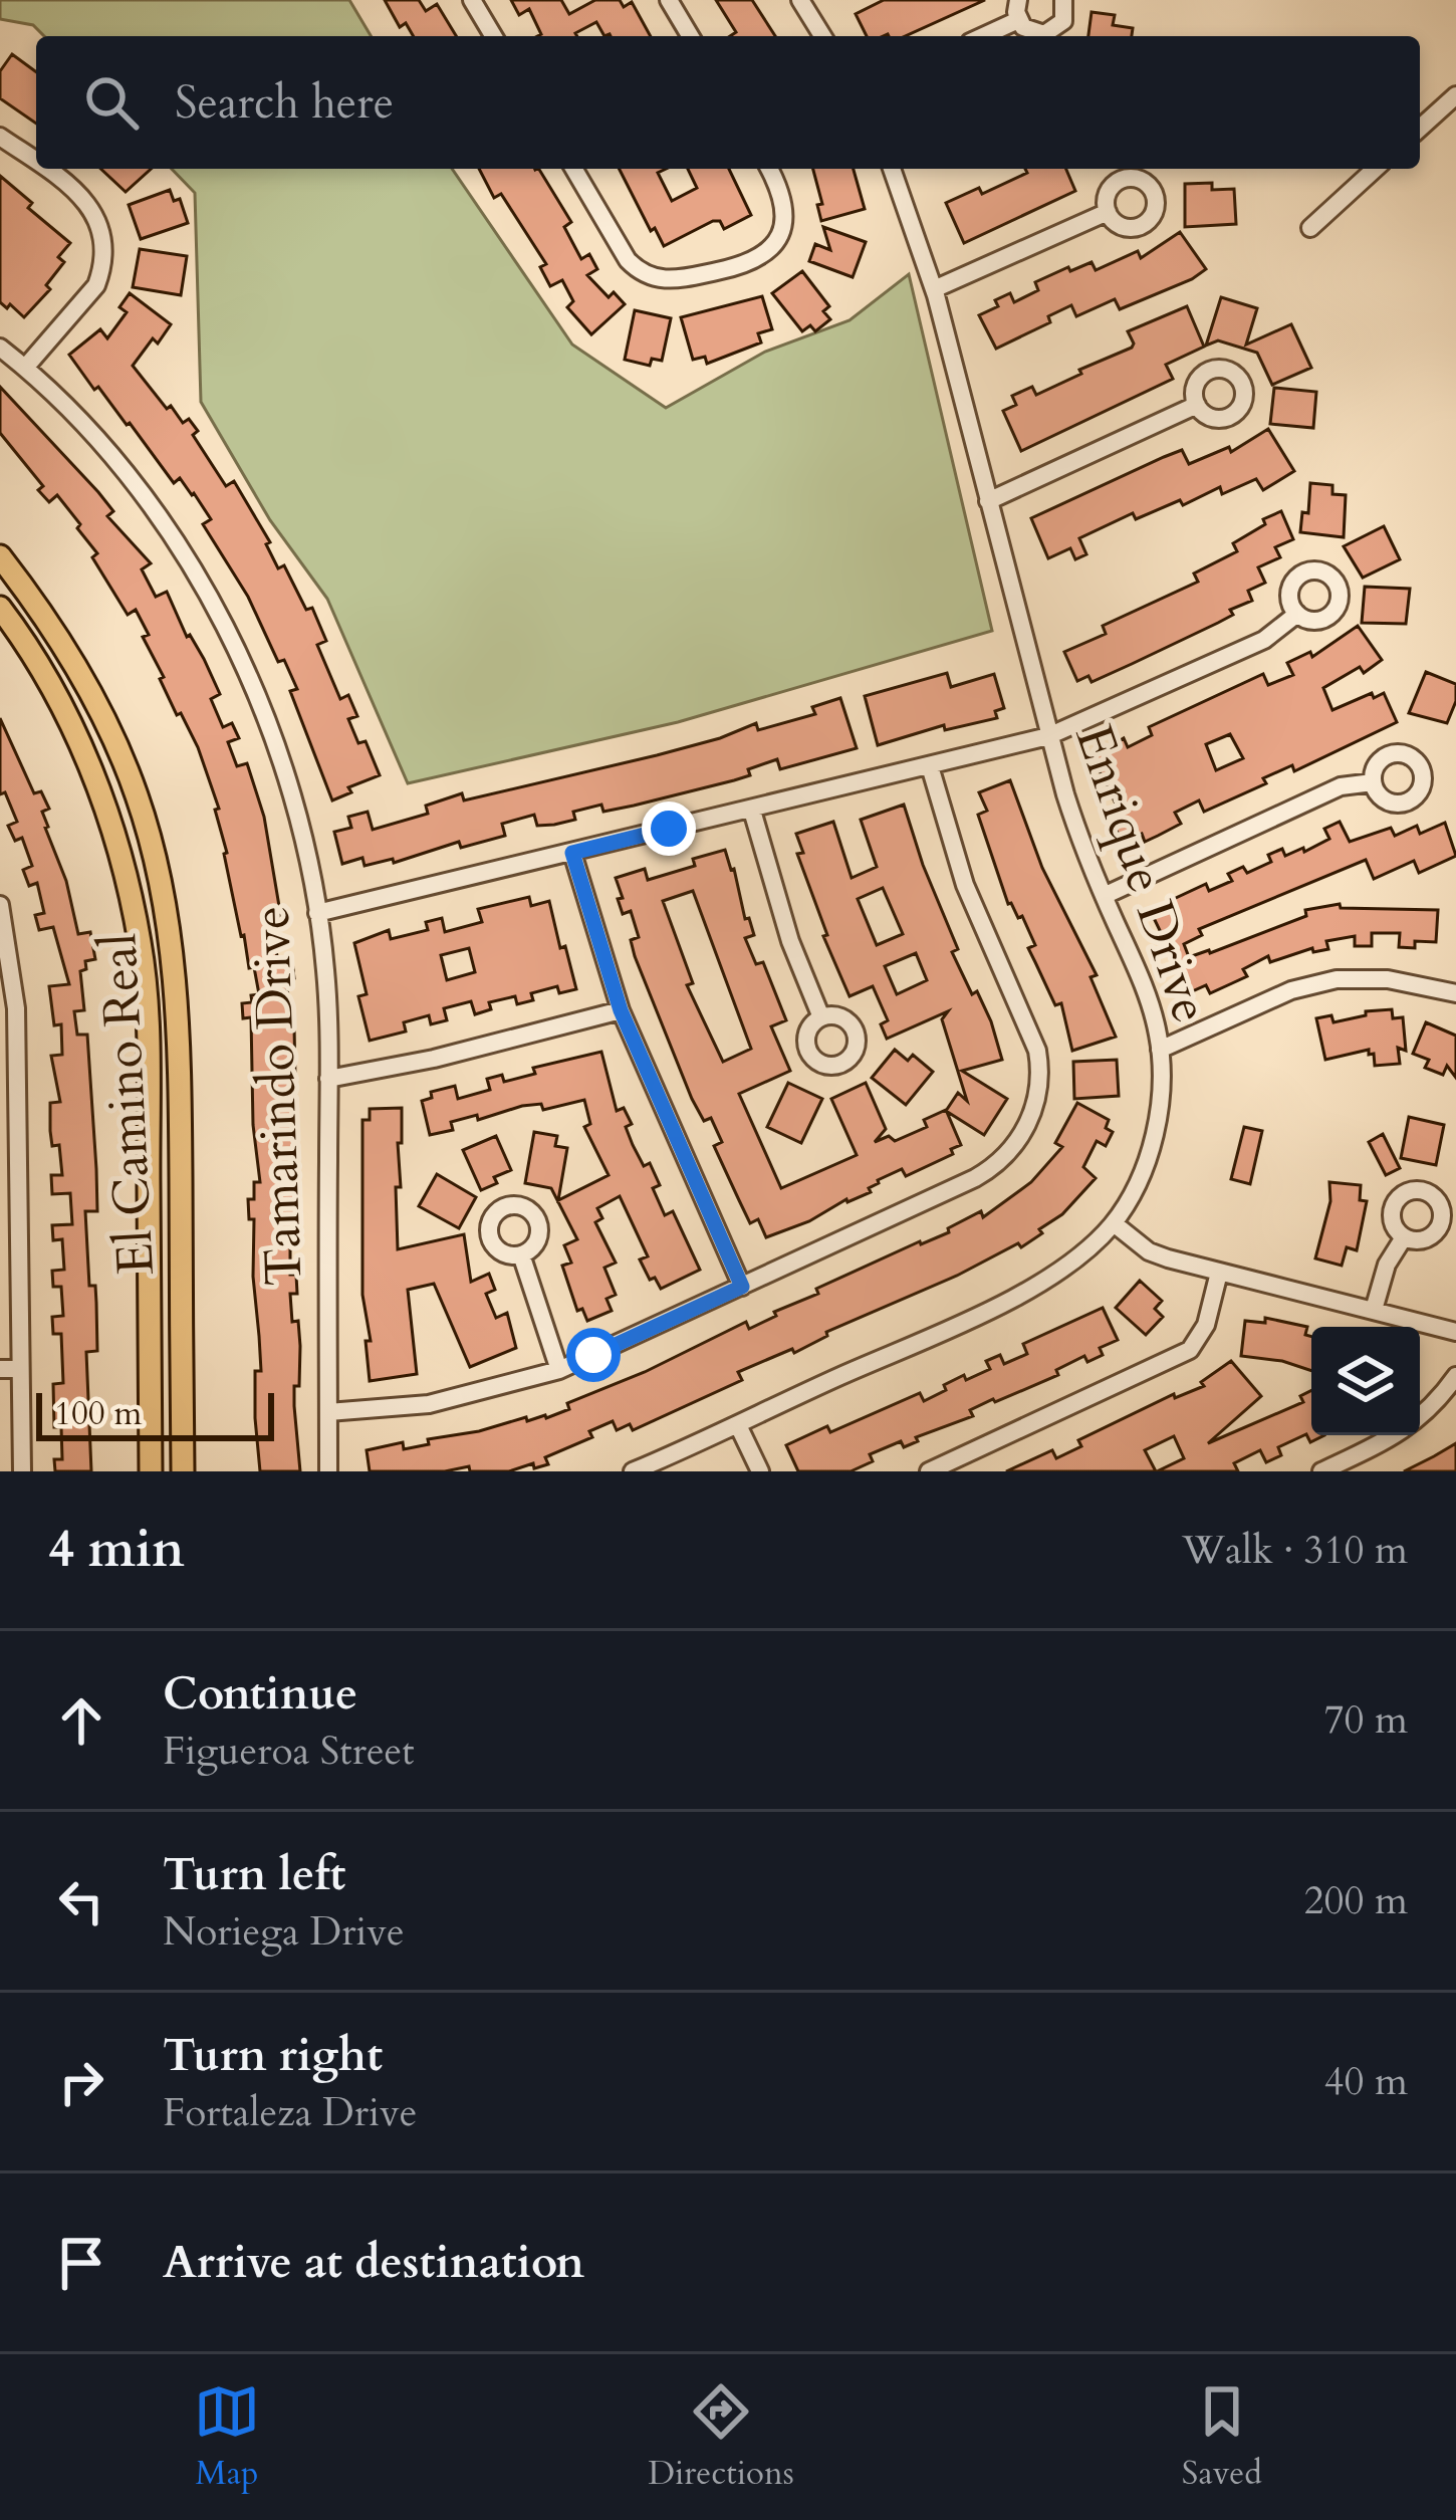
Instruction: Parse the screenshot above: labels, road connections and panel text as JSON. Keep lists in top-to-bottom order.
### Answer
{
  "streets": {
    "main road": ["El Camino Real"],
    "street": ["Enrique Drive", "Tamarindo Drive"]
  },
  "scale_bar": "100 m",
  "page": {
    "search": "Search here",
    "scale": "100 m",
    "heading": ["4 min", "Walk · 310 m"],
    "list": [
      ["Continue", "Figueroa Street", "70 m"],
      ["Turn left", "Noriega Drive", "200 m"],
      ["Turn right", "Fortaleza Drive", "40 m"],
      "Arrive at destination"
    ],
    "nav": ["Map", "Directions", "Saved"]
  }
}
